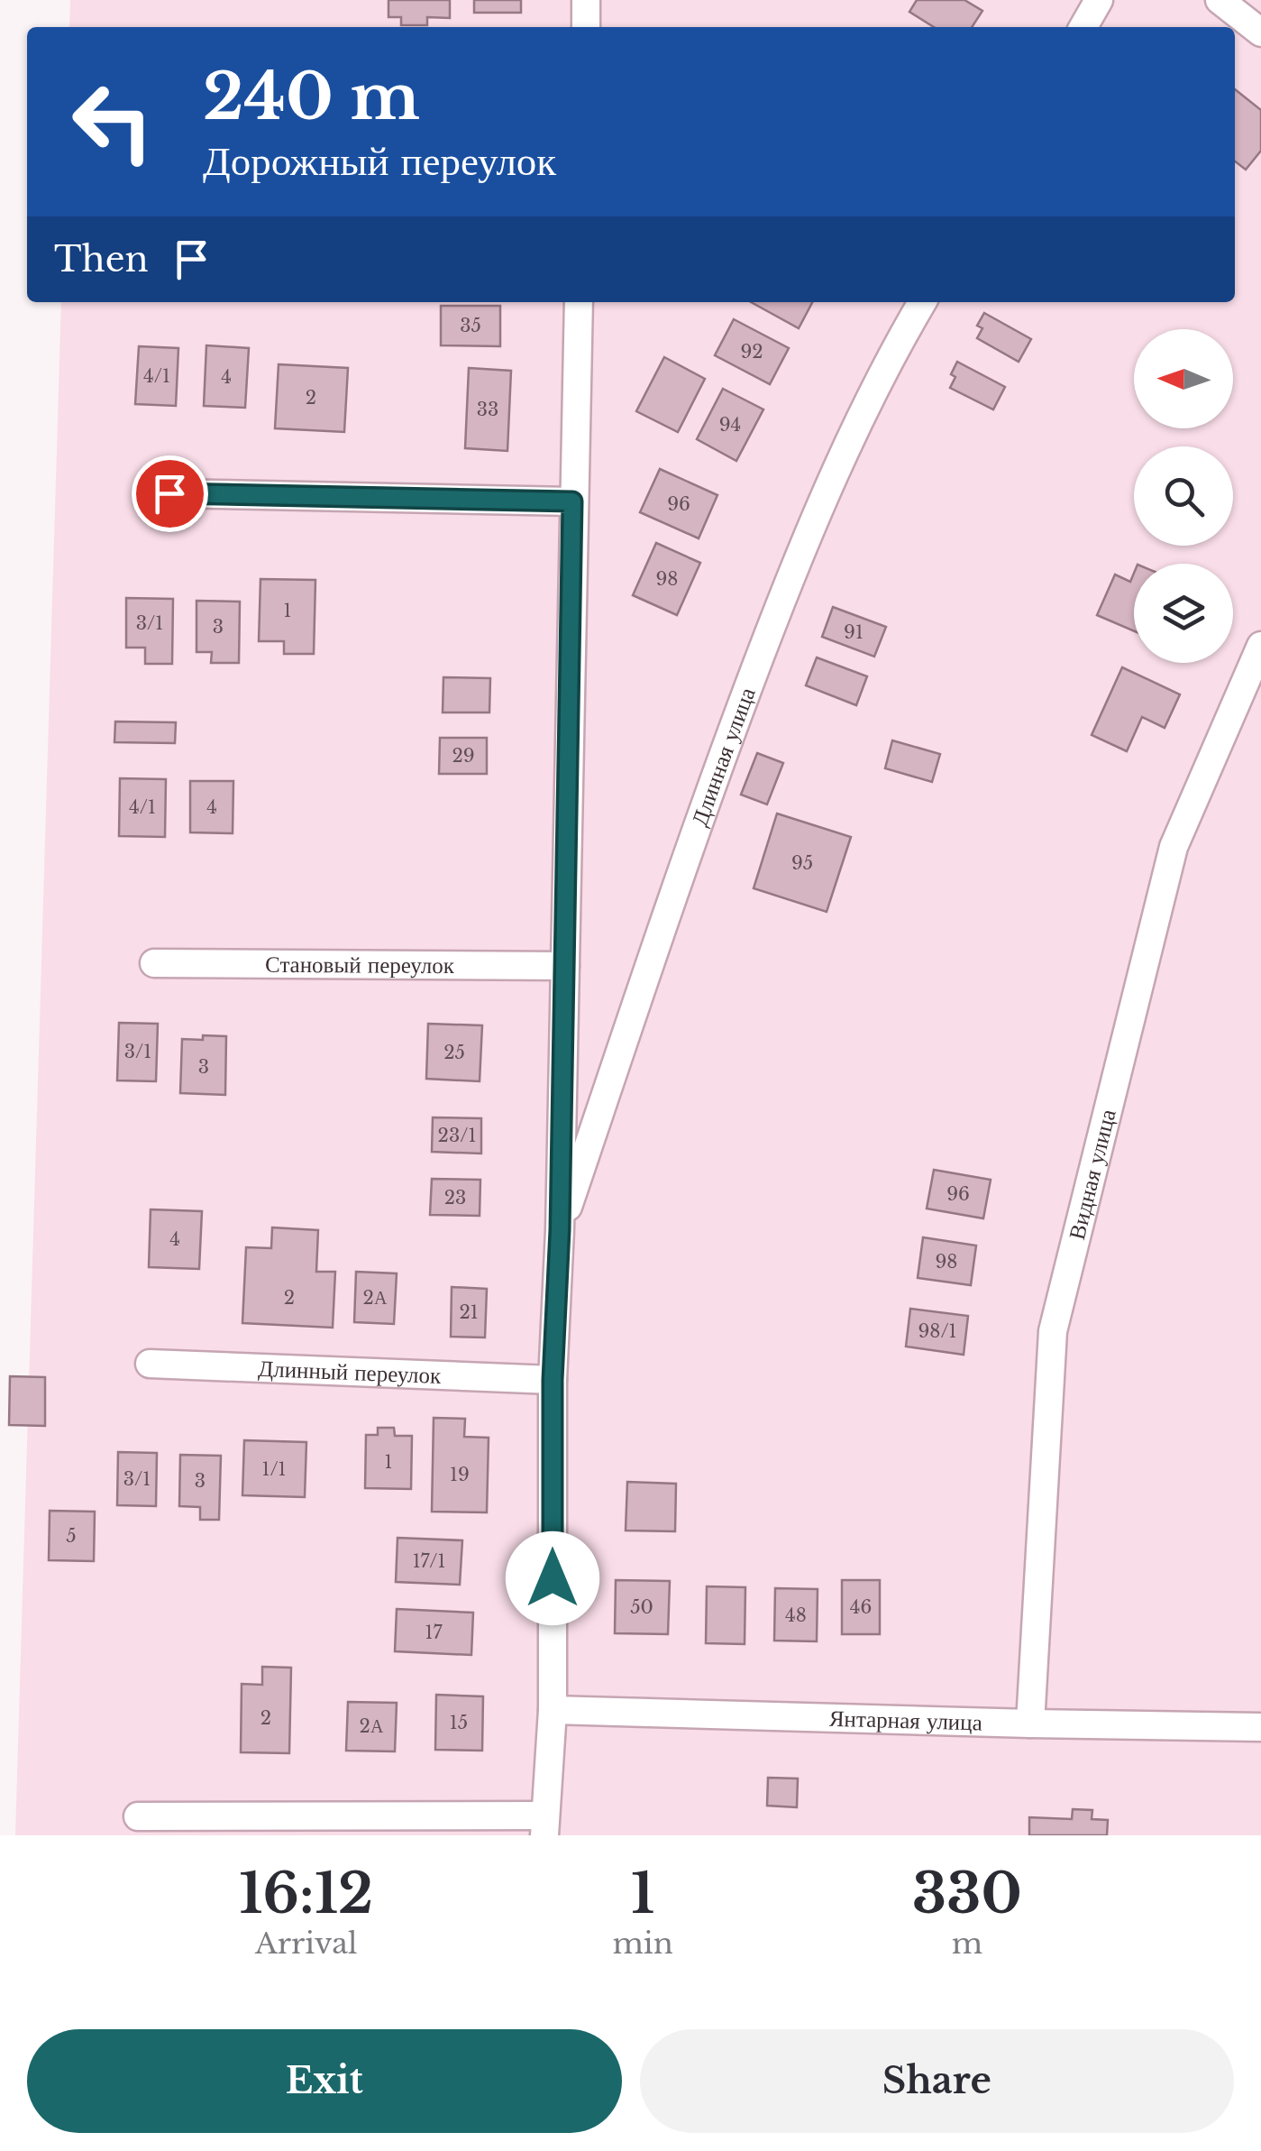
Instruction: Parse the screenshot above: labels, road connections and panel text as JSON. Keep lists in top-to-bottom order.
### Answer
{
  "streets": {
    "street": [
      "Длинная улица",
      "Становый переулок",
      "Видная улица",
      "Длинный переулок",
      "Янтарная улица"
    ]
  },
  "crossings": [
    ["Видная улица", "Янтарная улица"]
  ],
  "house_numbers": [
    "35",
    "92",
    "4/1",
    "4",
    "2",
    "33",
    "94",
    "96",
    "98",
    "1",
    "3/1",
    "3",
    "91",
    "29",
    "4/1",
    "4",
    "95",
    "3/1",
    "25",
    "3",
    "23/1",
    "96",
    "23",
    "4",
    "98",
    "2",
    "2А",
    "21",
    "98/1",
    "1",
    "1/1",
    "19",
    "3/1",
    "3",
    "5",
    "17/1",
    "50",
    "46",
    "48",
    "17",
    "2",
    "15",
    "2А"
  ],
  "north": "left",
  "page": {
    "turn": ["240 m", "Дорожный переулок"],
    "then": "Then",
    "eta": [
      "16:12",
      "Arrival",
      "1",
      "min",
      "330",
      "m"
    ],
    "buttons": ["Exit", "Share"]
  }
}
